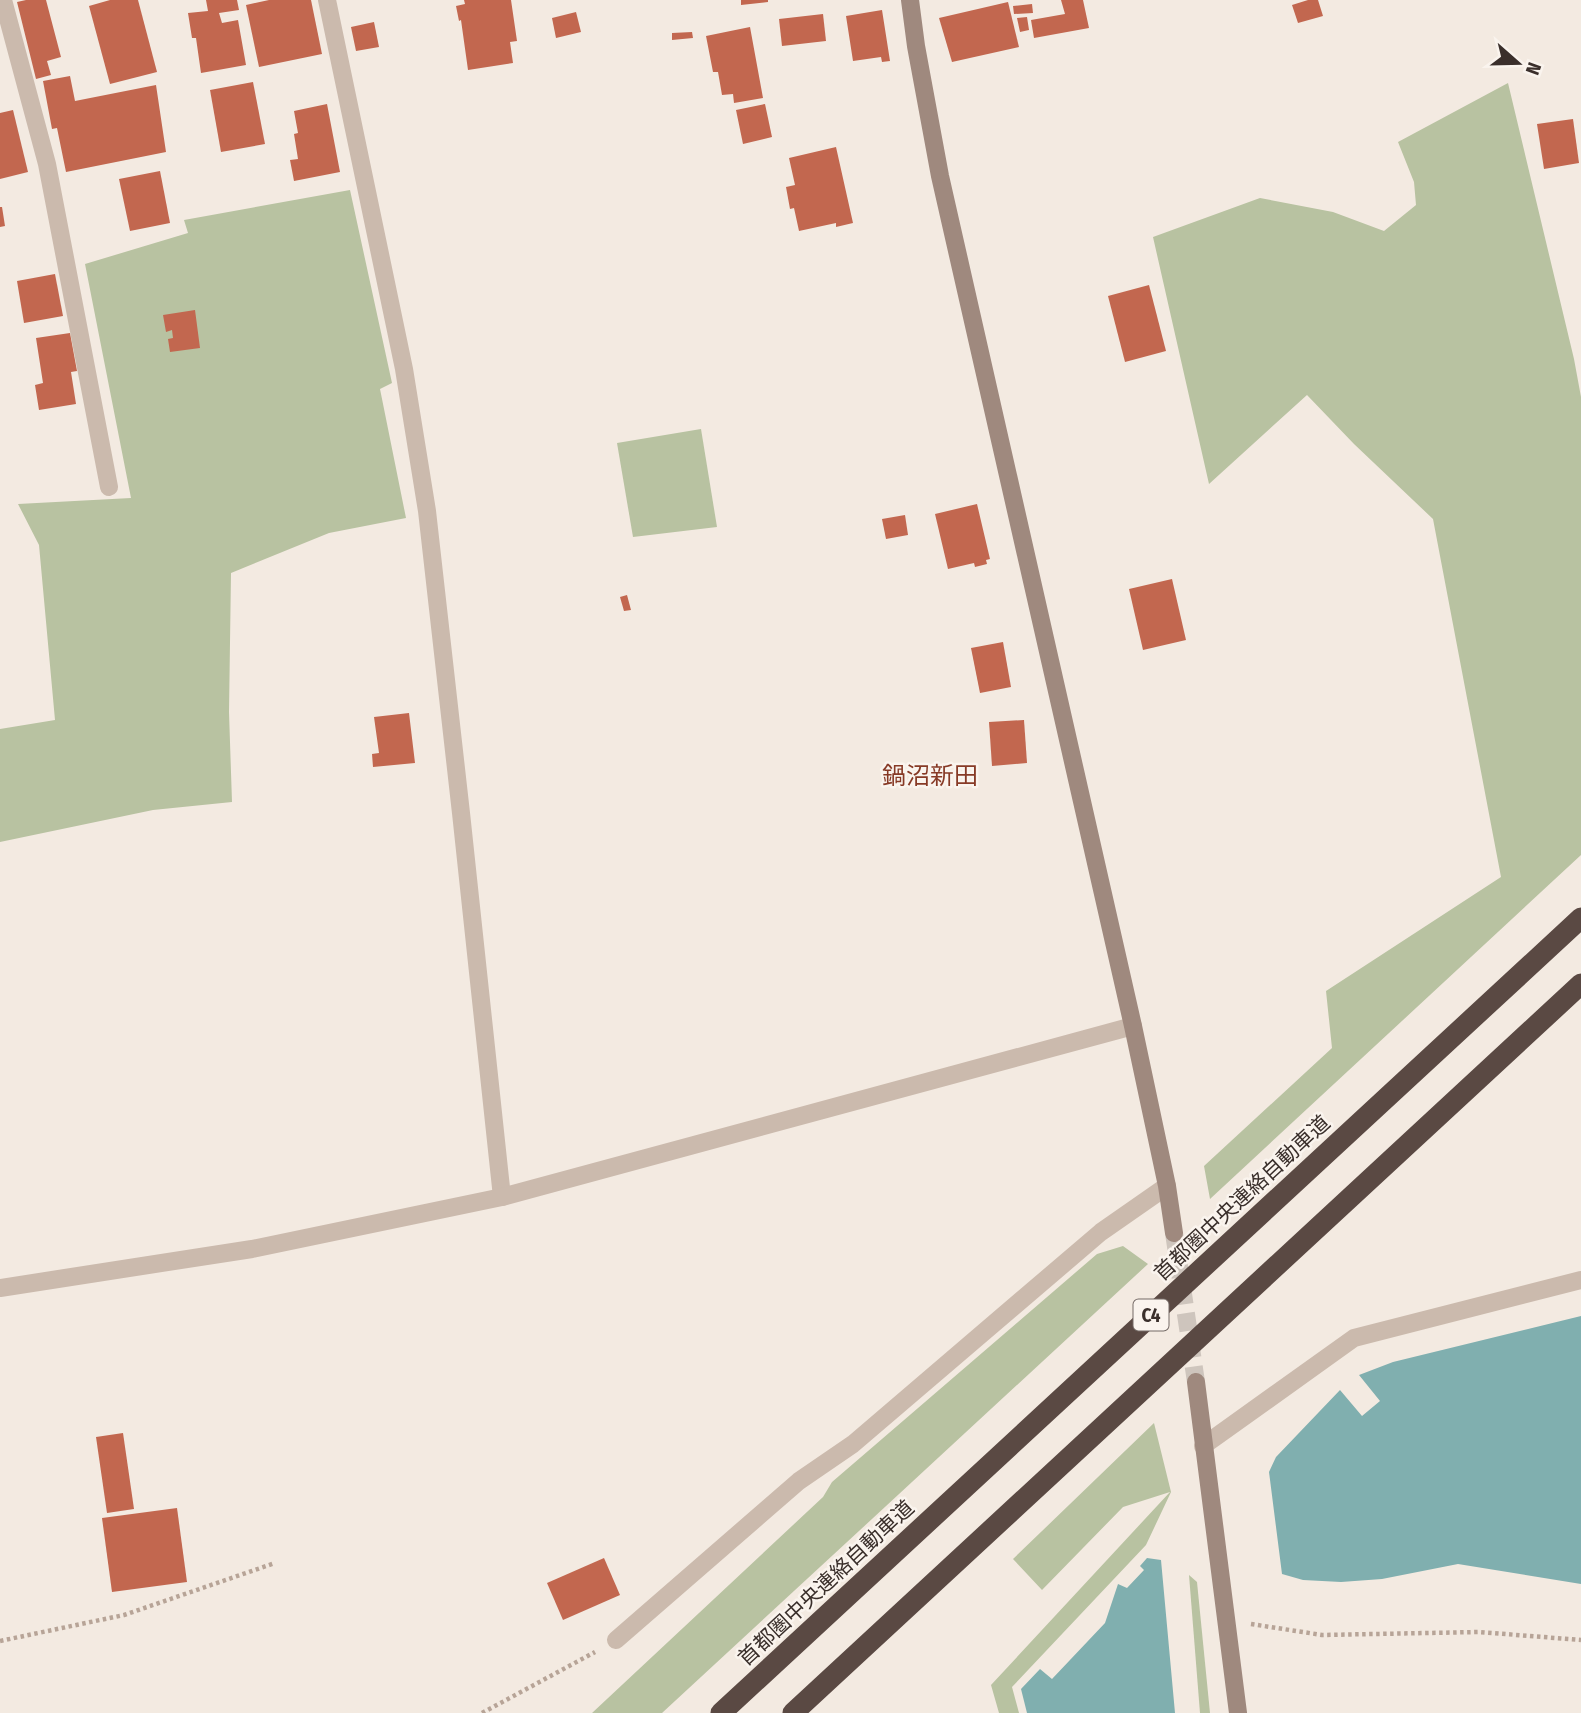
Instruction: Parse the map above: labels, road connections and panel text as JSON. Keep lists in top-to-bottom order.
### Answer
{
  "streets": {
    "highway": ["首都圏中央連絡自動車道", "C4"]
  },
  "districts": ["鍋沼新田"],
  "north": "right"
}
